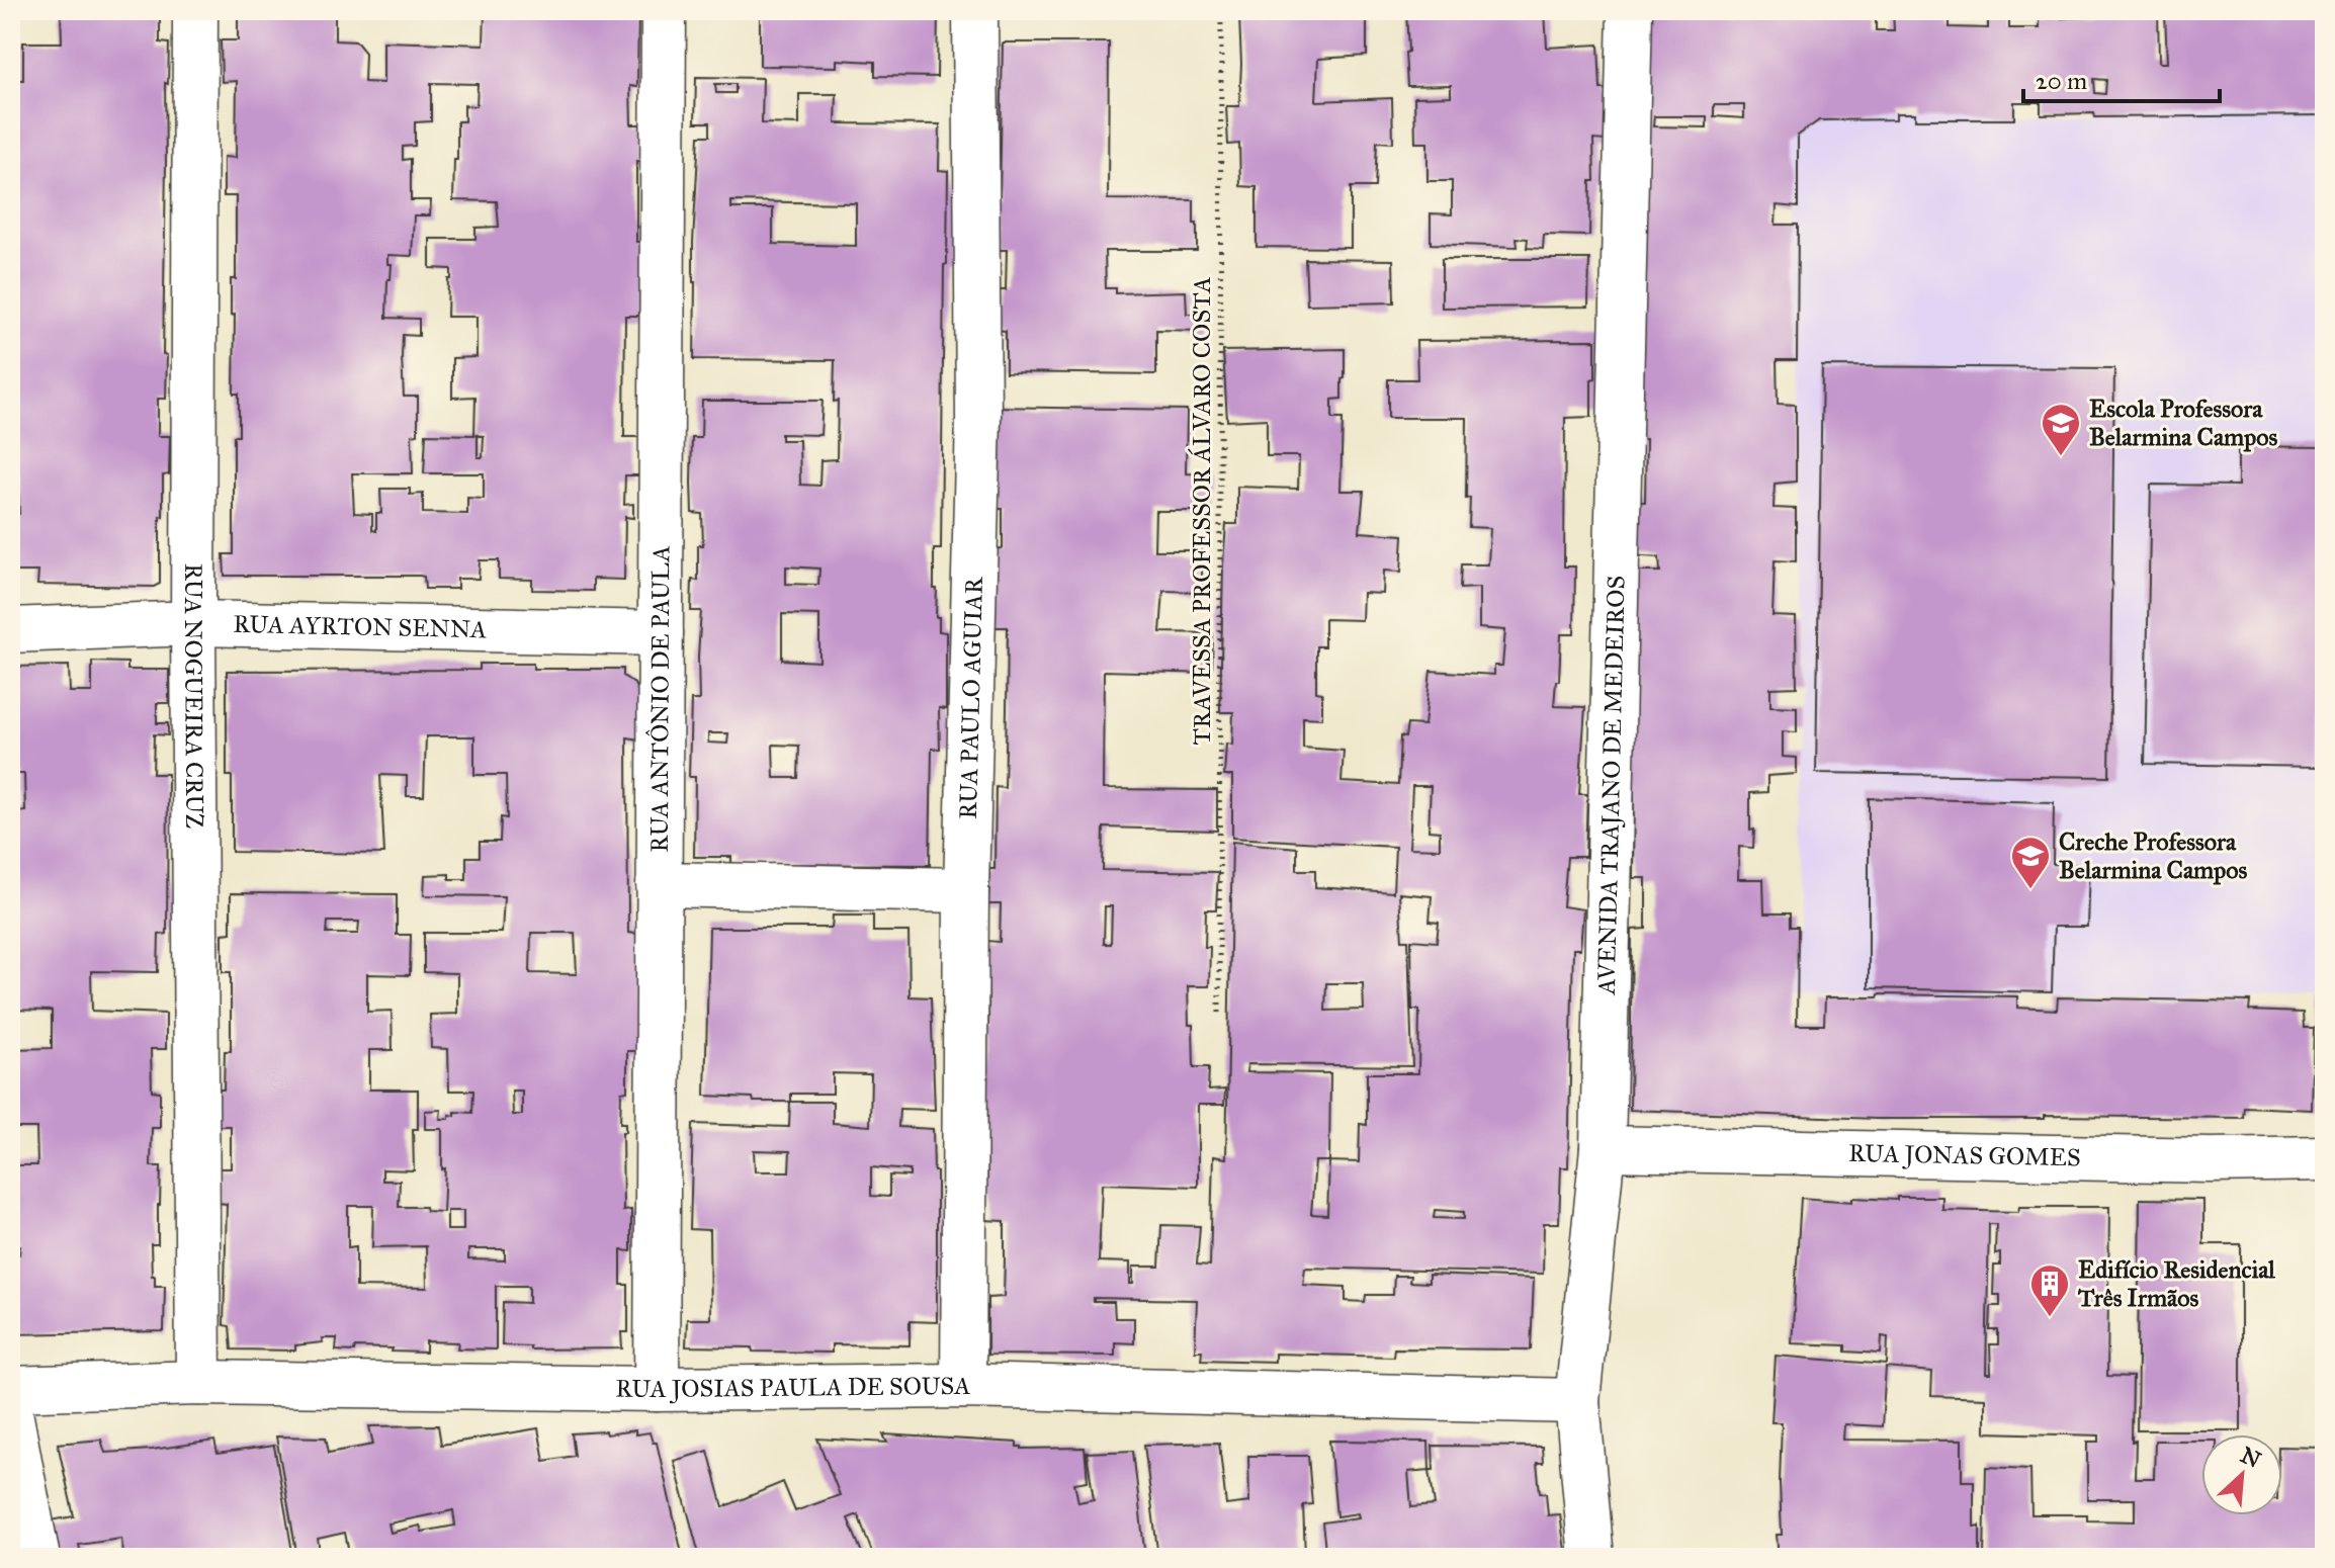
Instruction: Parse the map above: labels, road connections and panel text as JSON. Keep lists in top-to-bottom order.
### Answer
{
  "streets": {
    "street": [
      "RUA AYRTON SENNA",
      "RUA NOGUEIRA CRUZ",
      "RUA PAULO AGUIAR",
      "RUA ANTÔNIO DE PAULA",
      "AVENIDA TRAJANO DE MEDEIROS",
      "RUA JONAS GOMES",
      "RUA JOSIAS PAULA DE SOUSA"
    ],
    "path": ["TRAVESSA PROFESSOR ÁLVARO COSTA"]
  },
  "crossings": [
    ["RUA AYRTON SENNA", "RUA NOGUEIRA CRUZ"],
    ["RUA AYRTON SENNA", "RUA ANTÔNIO DE PAULA"],
    ["RUA NOGUEIRA CRUZ", "RUA JOSIAS PAULA DE SOUSA"],
    ["RUA PAULO AGUIAR", "RUA JOSIAS PAULA DE SOUSA"],
    ["RUA ANTÔNIO DE PAULA", "RUA JOSIAS PAULA DE SOUSA"],
    ["AVENIDA TRAJANO DE MEDEIROS", "RUA JONAS GOMES"],
    ["AVENIDA TRAJANO DE MEDEIROS", "RUA JOSIAS PAULA DE SOUSA"]
  ],
  "places": {
    "school or university": ["Escola Professora Belarmina Campos", "Creche Professora Belarmina Campos"],
    "building": ["Edifício Residencial Três Irmãos"]
  },
  "scale_bar": "20 m",
  "north": "top right"
}
